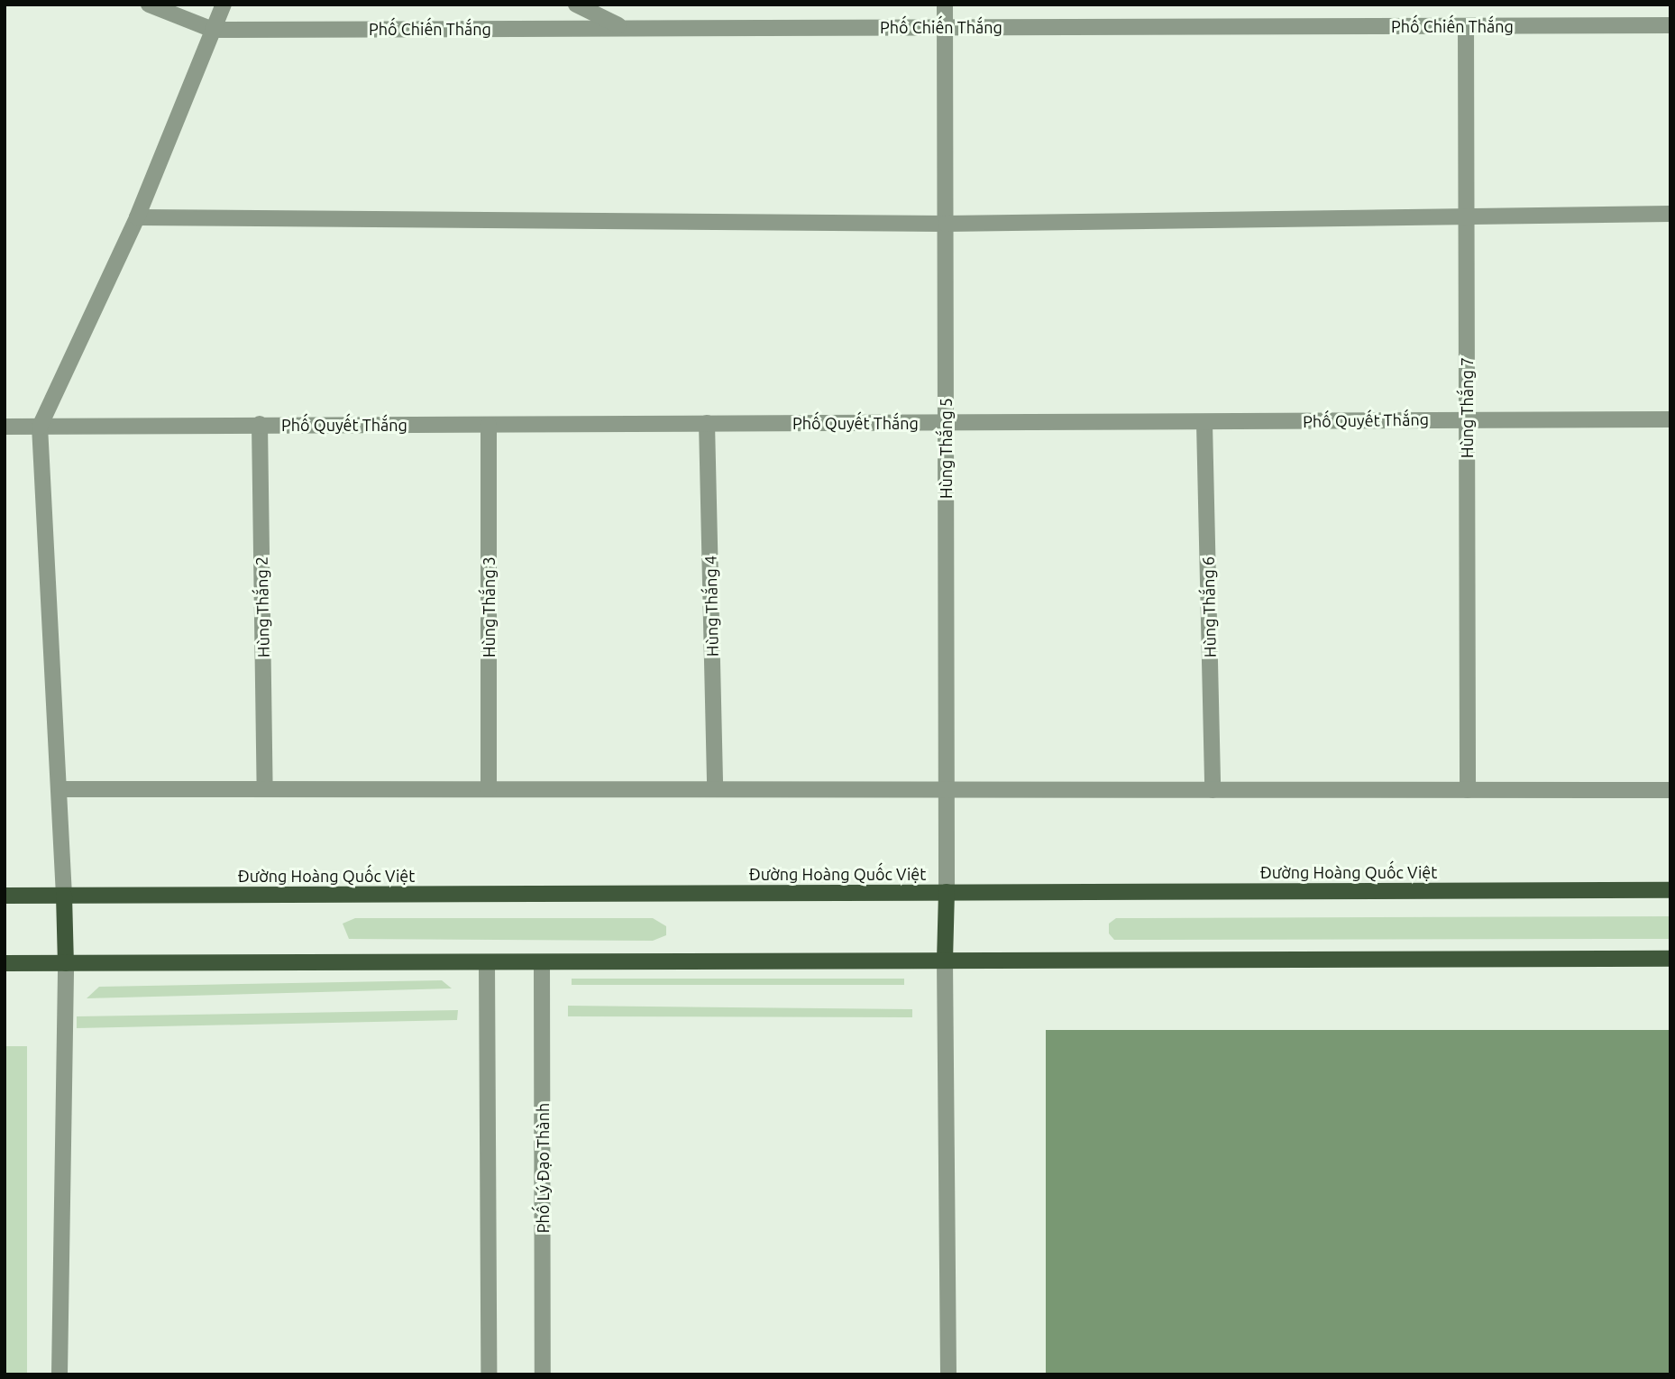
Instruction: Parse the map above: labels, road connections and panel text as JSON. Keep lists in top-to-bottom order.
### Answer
{
  "streets": {
    "main road": ["Đường Hoàng Quốc Việt"],
    "street": [
      "Phố Chiến Thắng",
      "Hùng Thắng 7",
      "Phố Quyết Thắng",
      "Hùng Thắng 5",
      "Hùng Thắng 4",
      "Hùng Thắng 2",
      "Hùng Thắng 3",
      "Hùng Thắng 6",
      "Phố Lý Đạo Thành"
    ]
  },
  "crossings": [
    ["Phố Chiến Thắng", "Hùng Thắng 7"],
    ["Phố Chiến Thắng", "Hùng Thắng 5"],
    ["Hùng Thắng 7", "Phố Quyết Thắng"],
    ["Phố Quyết Thắng", "Hùng Thắng 5"],
    ["Phố Quyết Thắng", "Hùng Thắng 4"],
    ["Phố Quyết Thắng", "Hùng Thắng 2"],
    ["Phố Quyết Thắng", "Hùng Thắng 3"],
    ["Phố Quyết Thắng", "Hùng Thắng 6"],
    ["Hùng Thắng 5", "Đường Hoàng Quốc Việt"]
  ]
}
